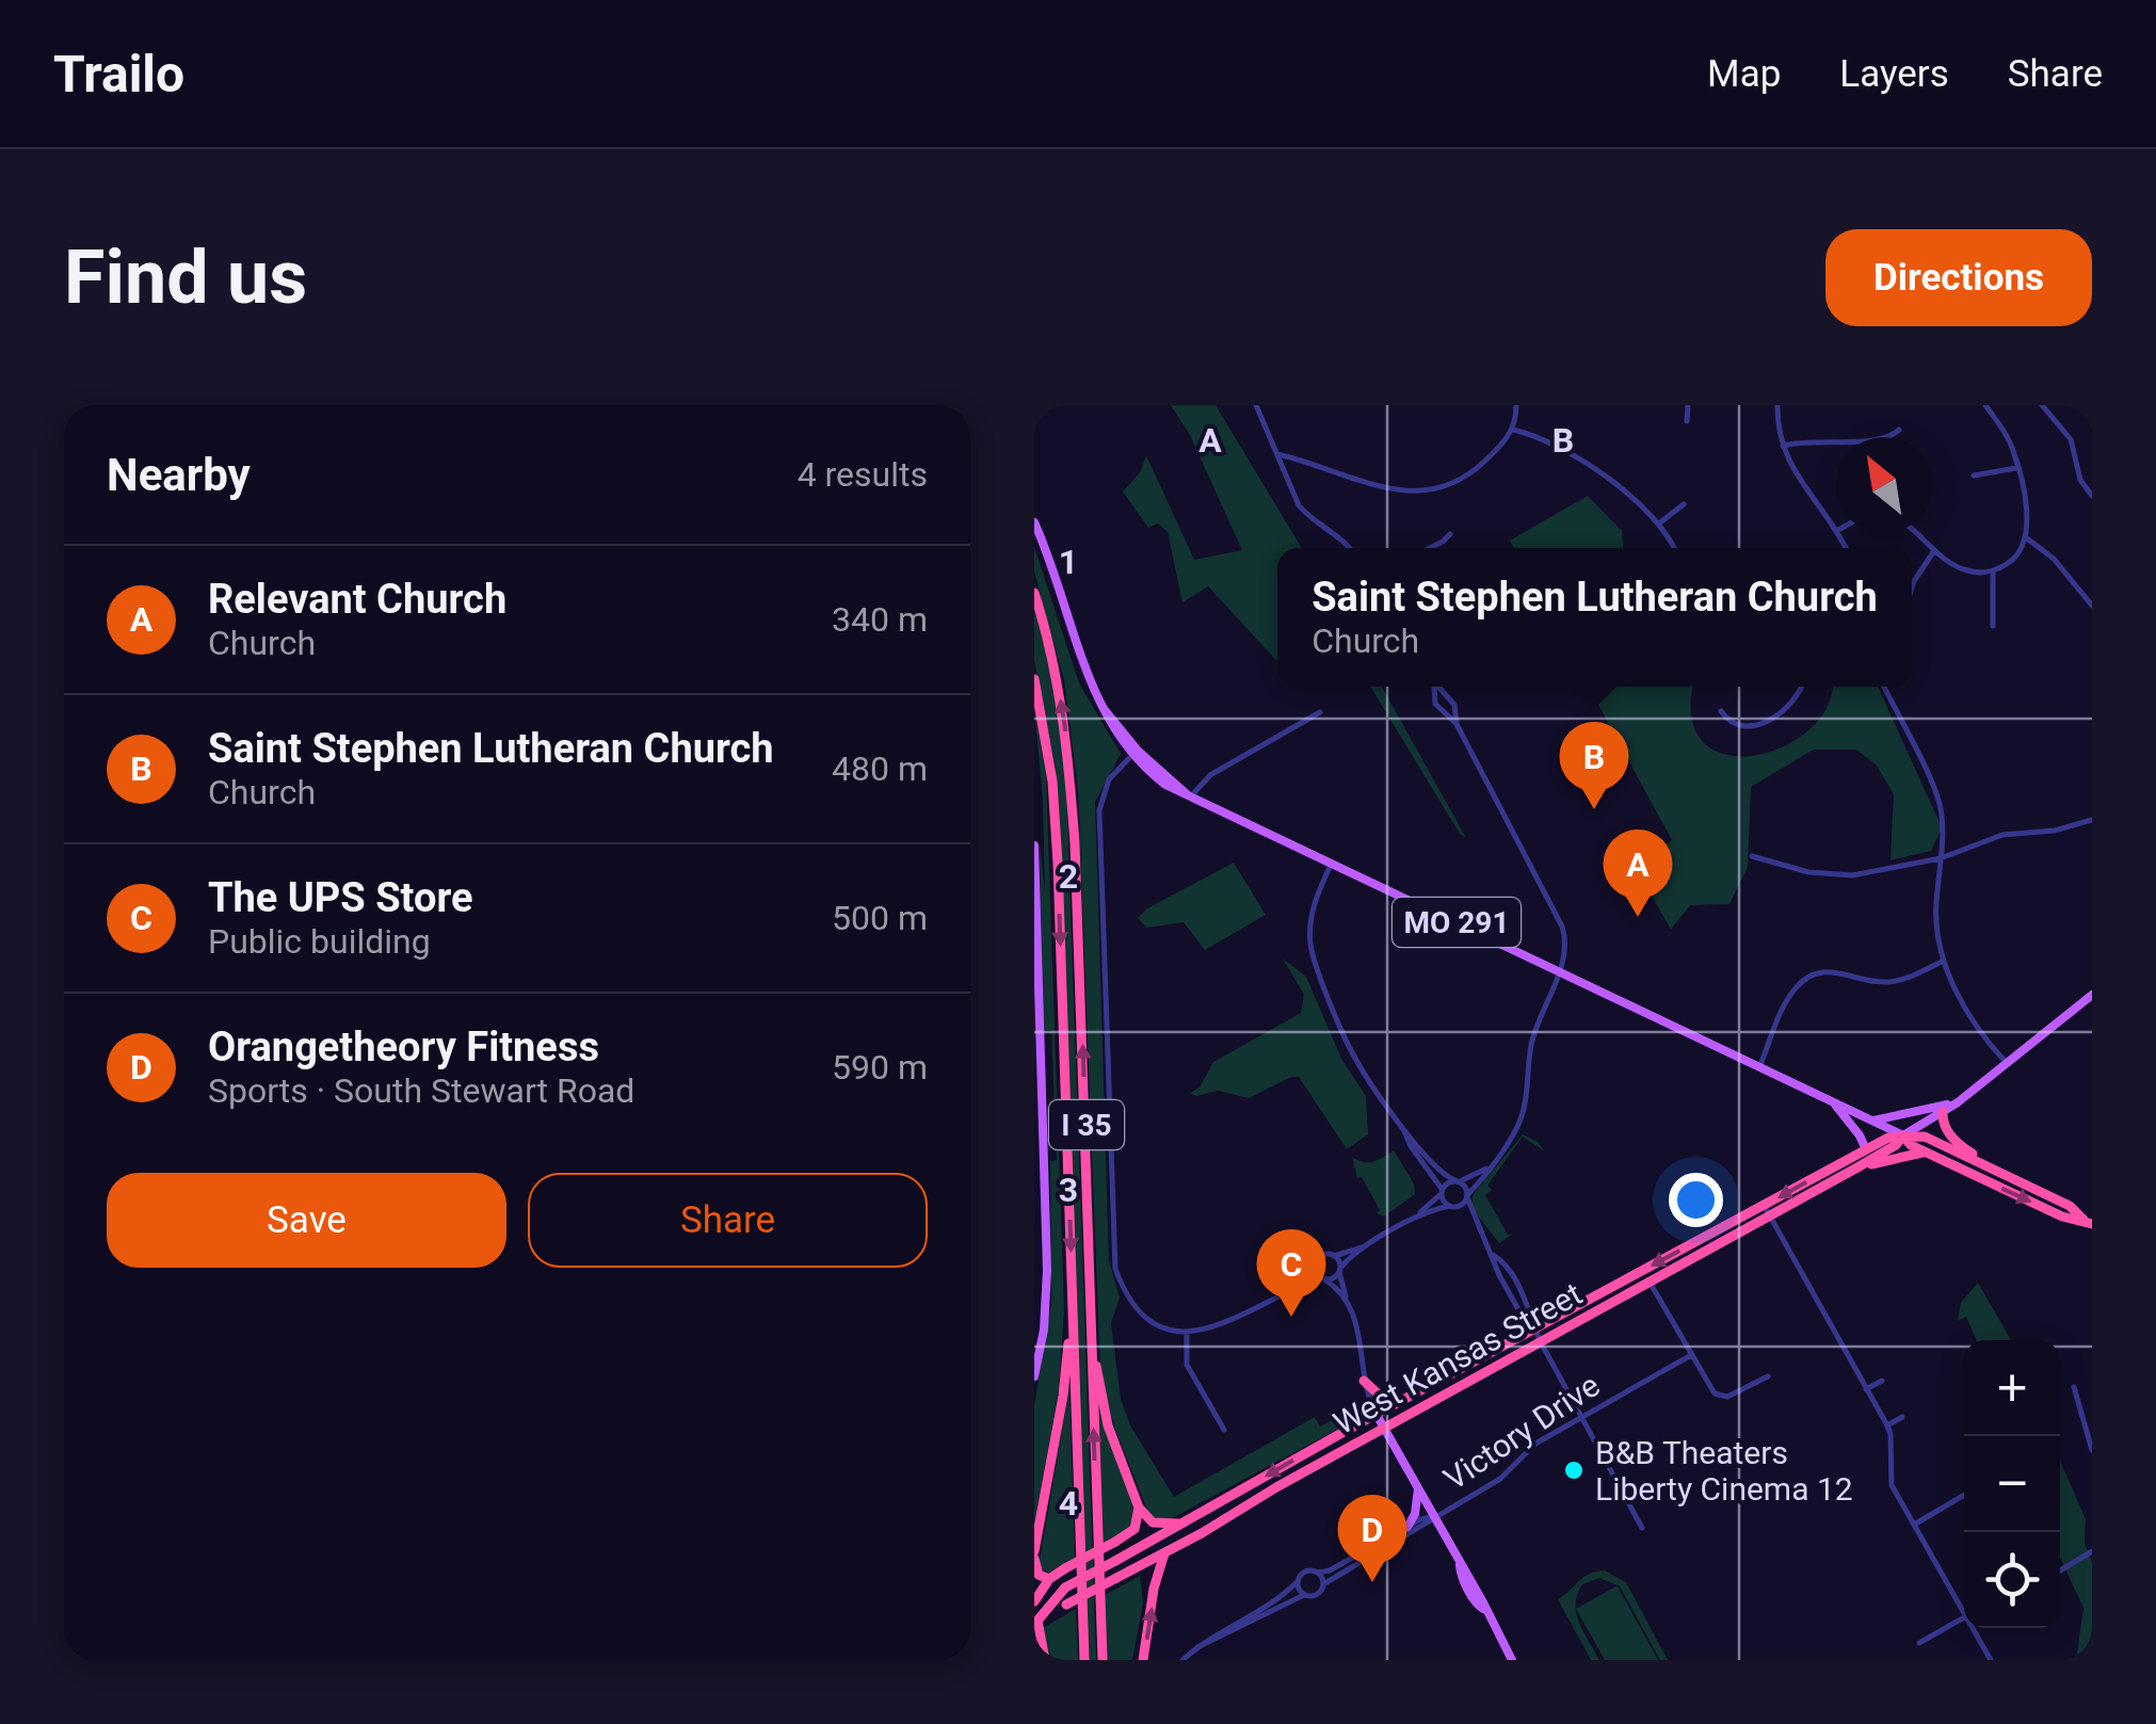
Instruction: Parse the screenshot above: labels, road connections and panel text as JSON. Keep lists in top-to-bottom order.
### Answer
{
  "streets": {
    "highway": ["MO 291", "I 35", "West Kansas Street"],
    "street": ["Victory Drive"]
  },
  "crossings": [
    ["MO 291", "West Kansas Street"]
  ],
  "places": ["B&B Theaters Liberty Cinema 12"],
  "north": "top left",
  "page": {
    "header": "Trailo",
    "nav": ["Map", "Layers", "Share"],
    "buttons": [
      "Directions",
      ["Save", "Share"]
    ],
    "title": "Find us",
    "heading": ["Nearby", "4 results"],
    "list": [
      {
        "mark": "A",
        "name": "Relevant Church",
        "note": "Church",
        "value": "340 m"
      },
      {
        "mark": "B",
        "name": "Saint Stephen Lutheran Church",
        "note": "Church",
        "value": "480 m"
      },
      {
        "mark": "C",
        "name": "The UPS Store",
        "note": "Public building",
        "value": "500 m"
      },
      {
        "mark": "D",
        "name": "Orangetheory Fitness",
        "note": "Sports · South Stewart Road",
        "value": "590 m"
      }
    ],
    "popup": ["Saint Stephen Lutheran Church", "Church"],
    "pins": [
      "B",
      "A",
      "C",
      "D"
    ],
    "map_buttons": ["+", "−"]
  },
  "grid": {
    "columns": ["A", "B"],
    "rows": [
      "1",
      "2",
      "3",
      "4"
    ]
  }
}
